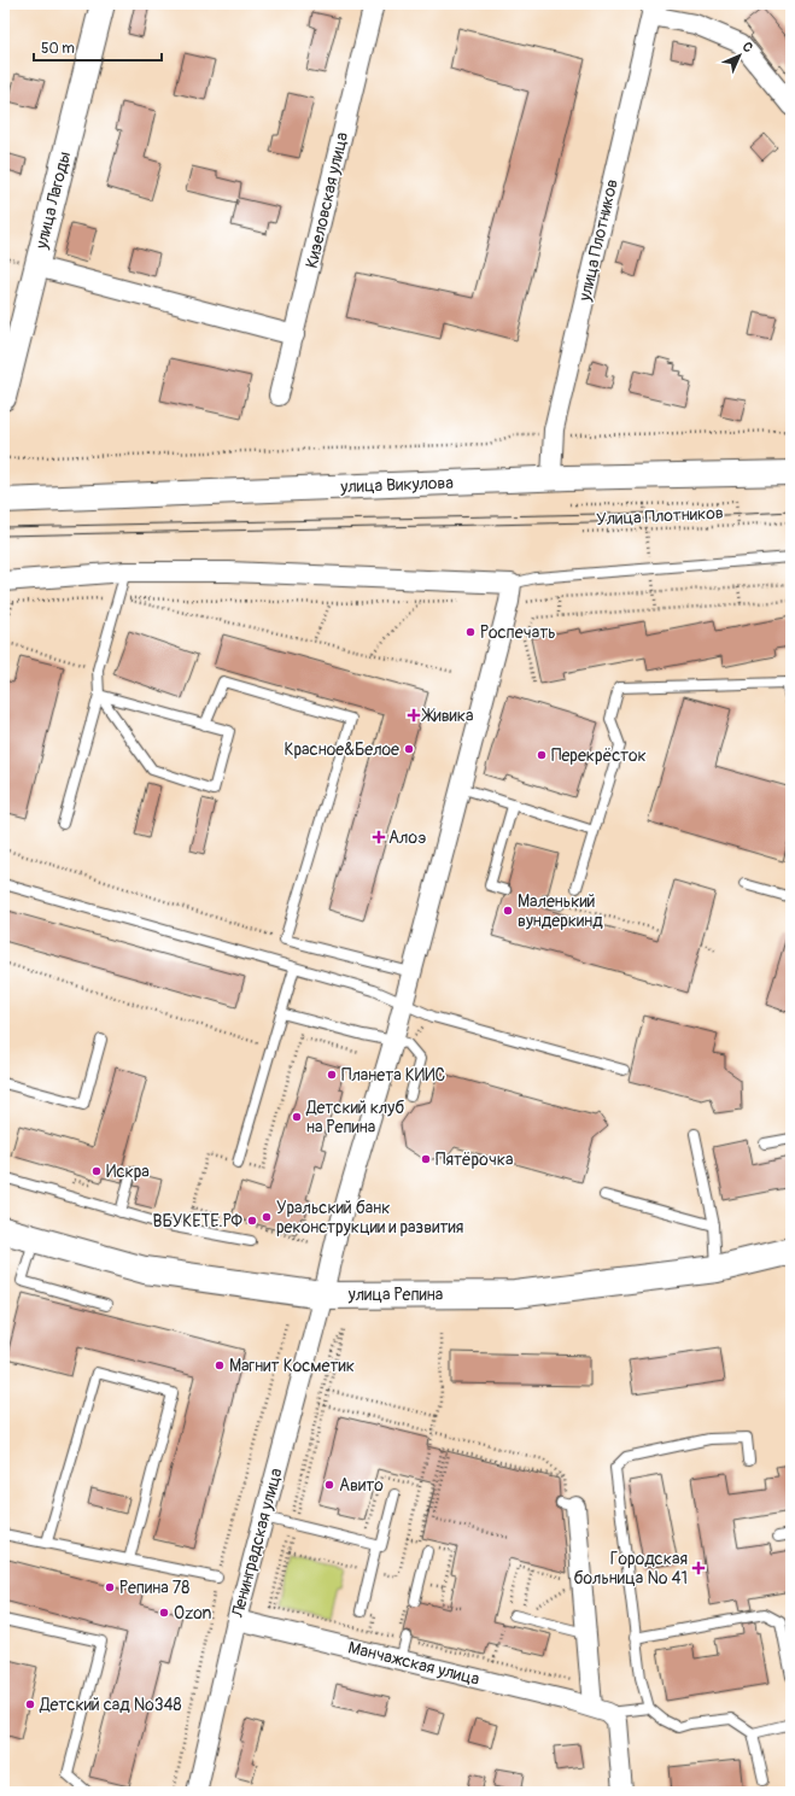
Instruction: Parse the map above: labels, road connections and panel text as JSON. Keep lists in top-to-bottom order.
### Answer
{
  "streets": {
    "main road": ["улица Репина"],
    "street": [
      "улица Лагоды",
      "Кизеловская улица",
      "улица Плотников",
      "улица Викулова",
      "Ленинградская улица",
      "Манчажская улица"
    ],
    "path": ["Улица Плотников"]
  },
  "crossings": [
    ["улица Плотников", "улица Викулова"],
    ["улица Репина", "Ленинградская улица"],
    ["Ленинградская улица", "Манчажская улица"]
  ],
  "places": {
    "other": [
      "Роспечать",
      "Красное&Белое",
      "Перекрёсток",
      "Маленький вундеркинд",
      "Планета КИИС",
      "Детский клуб на Репина",
      "Пятёрочка",
      "Искра",
      "Уральский банк реконструкции и развития",
      "ВБУКЕТЕ.РФ",
      "Магнит Косметик",
      "Авито",
      "Репина 78",
      "Ozon",
      "Детский сад №348"
    ],
    "health": ["Живика", "Алоэ", "Городская больница № 41"]
  },
  "scale_bar": "50 m",
  "north": "top right"
}
